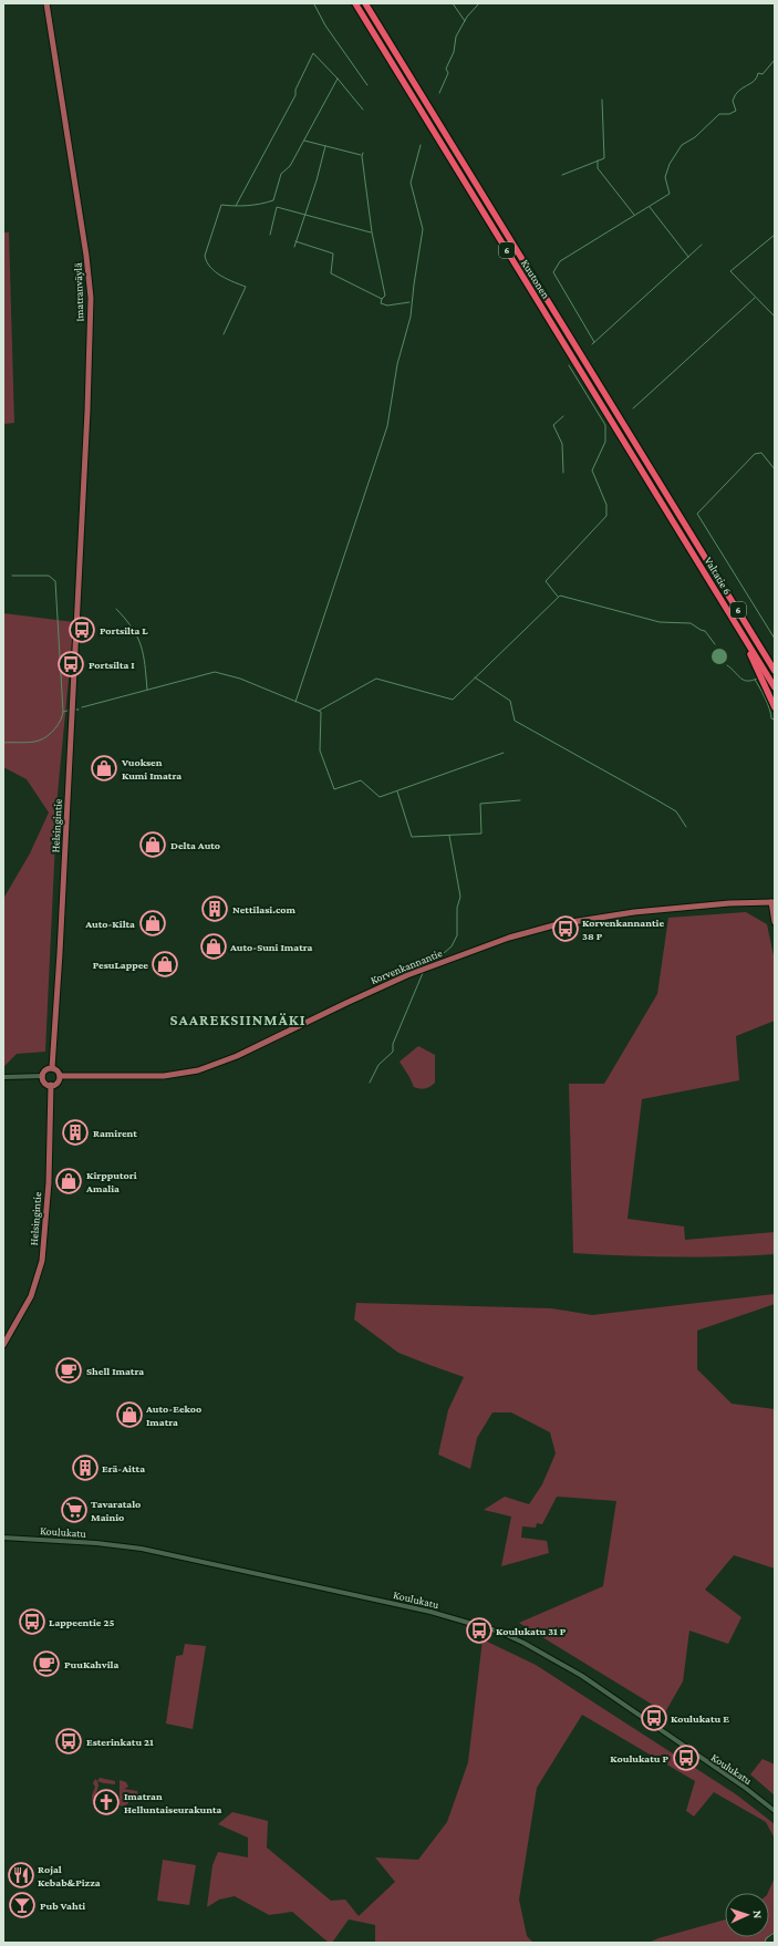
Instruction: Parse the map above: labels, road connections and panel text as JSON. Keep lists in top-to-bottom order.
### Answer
{
  "streets": {
    "highway": ["6", "Kuutonen", "Valtatie 6"],
    "main road": ["Imatranväylä", "Helsingintie", "Korvenkannantie"],
    "street": ["Koulukatu"]
  },
  "crossings": [
    ["Kuutonen", "Valtatie 6"],
    ["Imatranväylä", "Helsingintie"],
    ["Helsingintie", "Korvenkannantie"]
  ],
  "districts": ["SAAREKSIINMÄKI"],
  "places": {
    "bus stop": [
      "Portsilta L",
      "Portsilta I",
      "Korvenkannantie 38 P",
      "Lappeentie 25",
      "Koulukatu 31 P",
      "Koulukatu E",
      "Esterinkatu 21",
      "Koulukatu P"
    ],
    "shop": [
      "Vuoksen Kumi Imatra",
      "Delta Auto",
      "Auto-Kilta",
      "Auto-Suni Imatra",
      "PesuLappee",
      "Kirpputori Amalia",
      "Auto-Eekoo Imatra"
    ],
    "building": ["Nettilasi.com", "Ramirent", "Erä-Aitta"],
    "cafe": ["Shell Imatra", "PuuKahvila"],
    "supermarket": ["Tavaratalo Mainio"],
    "church": ["Imatran Helluntaiseurakunta"],
    "restaurant": ["Rojal Kebab&Pizza"],
    "bar": ["Pub Vahti"]
  },
  "north": "right"
}
